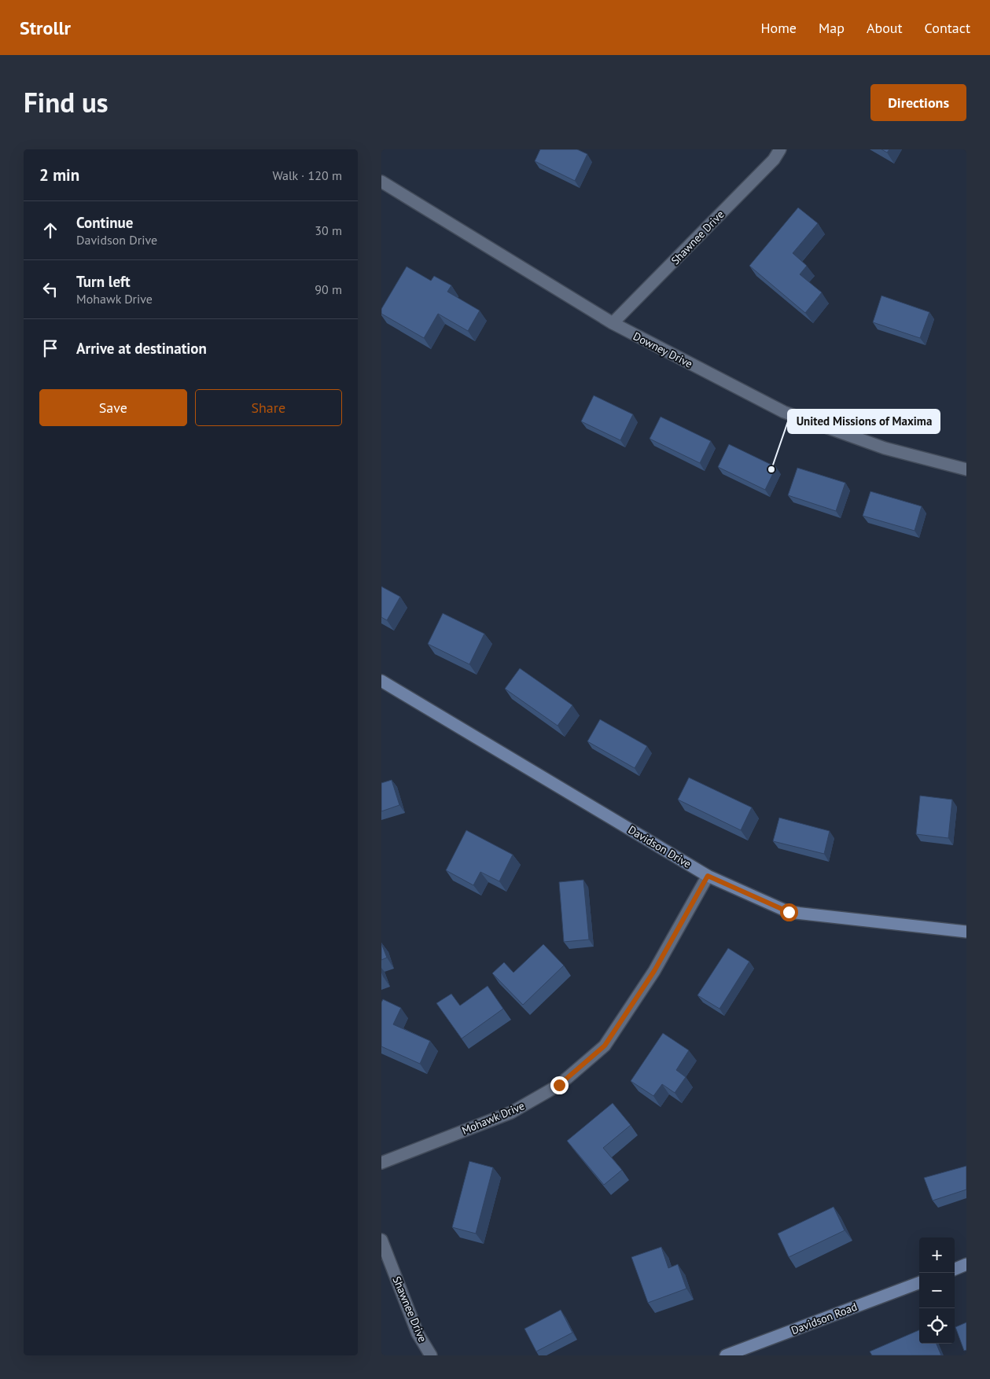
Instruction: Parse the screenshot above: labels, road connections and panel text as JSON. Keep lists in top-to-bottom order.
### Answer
{
  "streets": {
    "street": [
      "Shawnee Drive",
      "Downey Drive",
      "Davidson Drive",
      "Mohawk Drive",
      "Davidson Road"
    ]
  },
  "crossings": [
    ["Shawnee Drive", "Downey Drive"],
    ["Davidson Drive", "Mohawk Drive"]
  ],
  "places": ["United Missions of Maxima"],
  "page": {
    "header": "Strollr",
    "nav": [
      "Home",
      "Map",
      "About",
      "Contact"
    ],
    "title": "Find us",
    "buttons": [
      "Directions",
      ["Save", "Share"]
    ],
    "heading": ["2 min", "Walk · 120 m"],
    "list": [
      ["Continue", "Davidson Drive", "30 m"],
      ["Turn left", "Mohawk Drive", "90 m"],
      "Arrive at destination"
    ],
    "map_buttons": ["+", "−"]
  }
}
